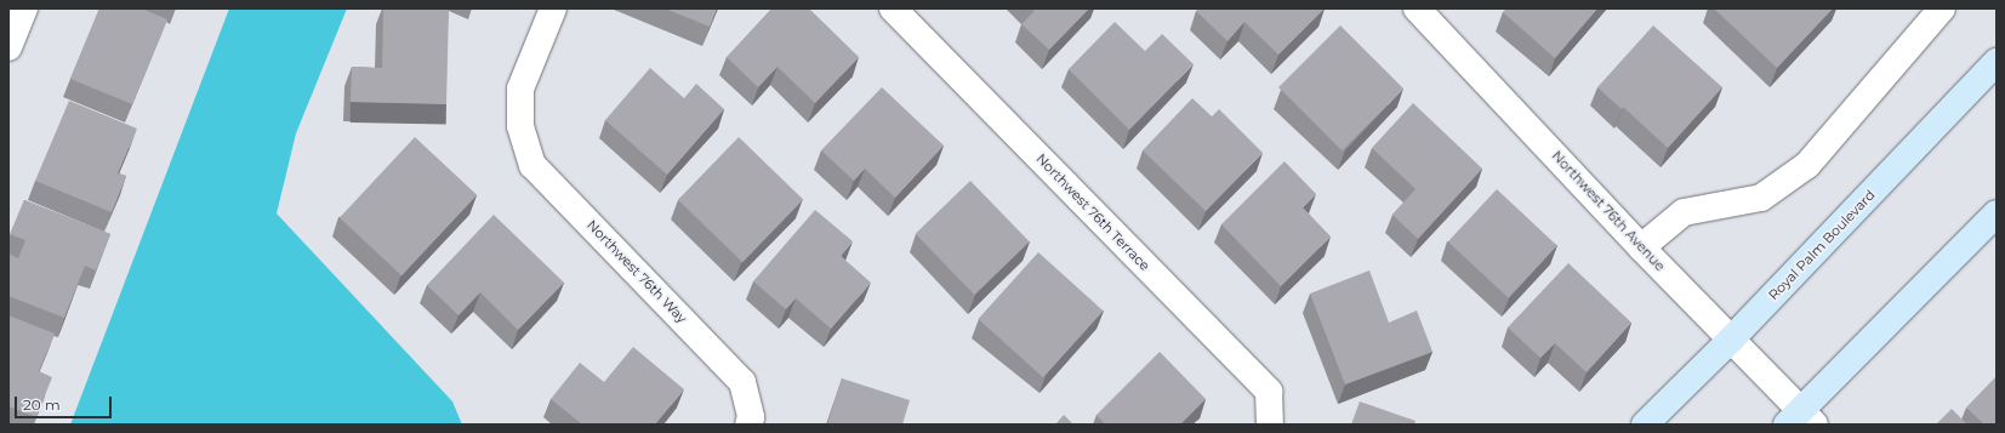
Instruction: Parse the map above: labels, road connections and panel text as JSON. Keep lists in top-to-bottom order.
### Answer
{
  "streets": {
    "main road": ["Royal Palm Boulevard"],
    "street": ["Northwest 76th Avenue", "Northwest 76th Terrace", "Northwest 76th Way"]
  },
  "crossings": [
    ["Northwest 76th Avenue", "Royal Palm Boulevard"]
  ],
  "scale_bar": "20 m"
}
